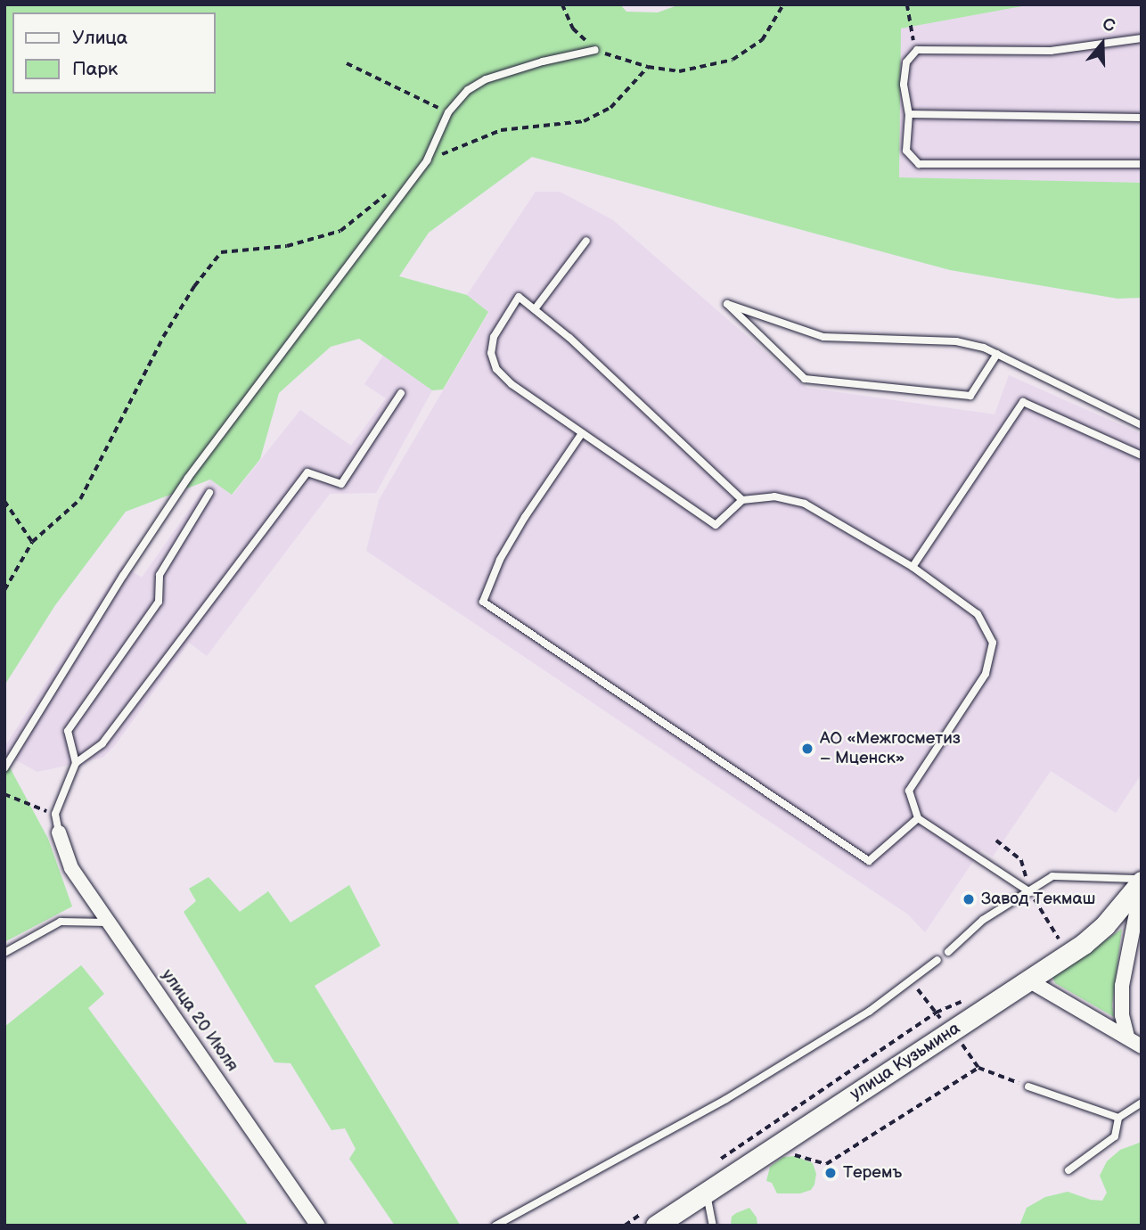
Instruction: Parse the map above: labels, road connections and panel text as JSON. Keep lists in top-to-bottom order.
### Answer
{
  "streets": {
    "main road": ["улица Кузьмина"],
    "street": ["улица 20 Июля"]
  },
  "places": ["АО «Межгосметиз – Мценск»", "Завод Текмаш", "Теремъ"],
  "legend": ["Улица", "Парк"],
  "north": "top"
}
